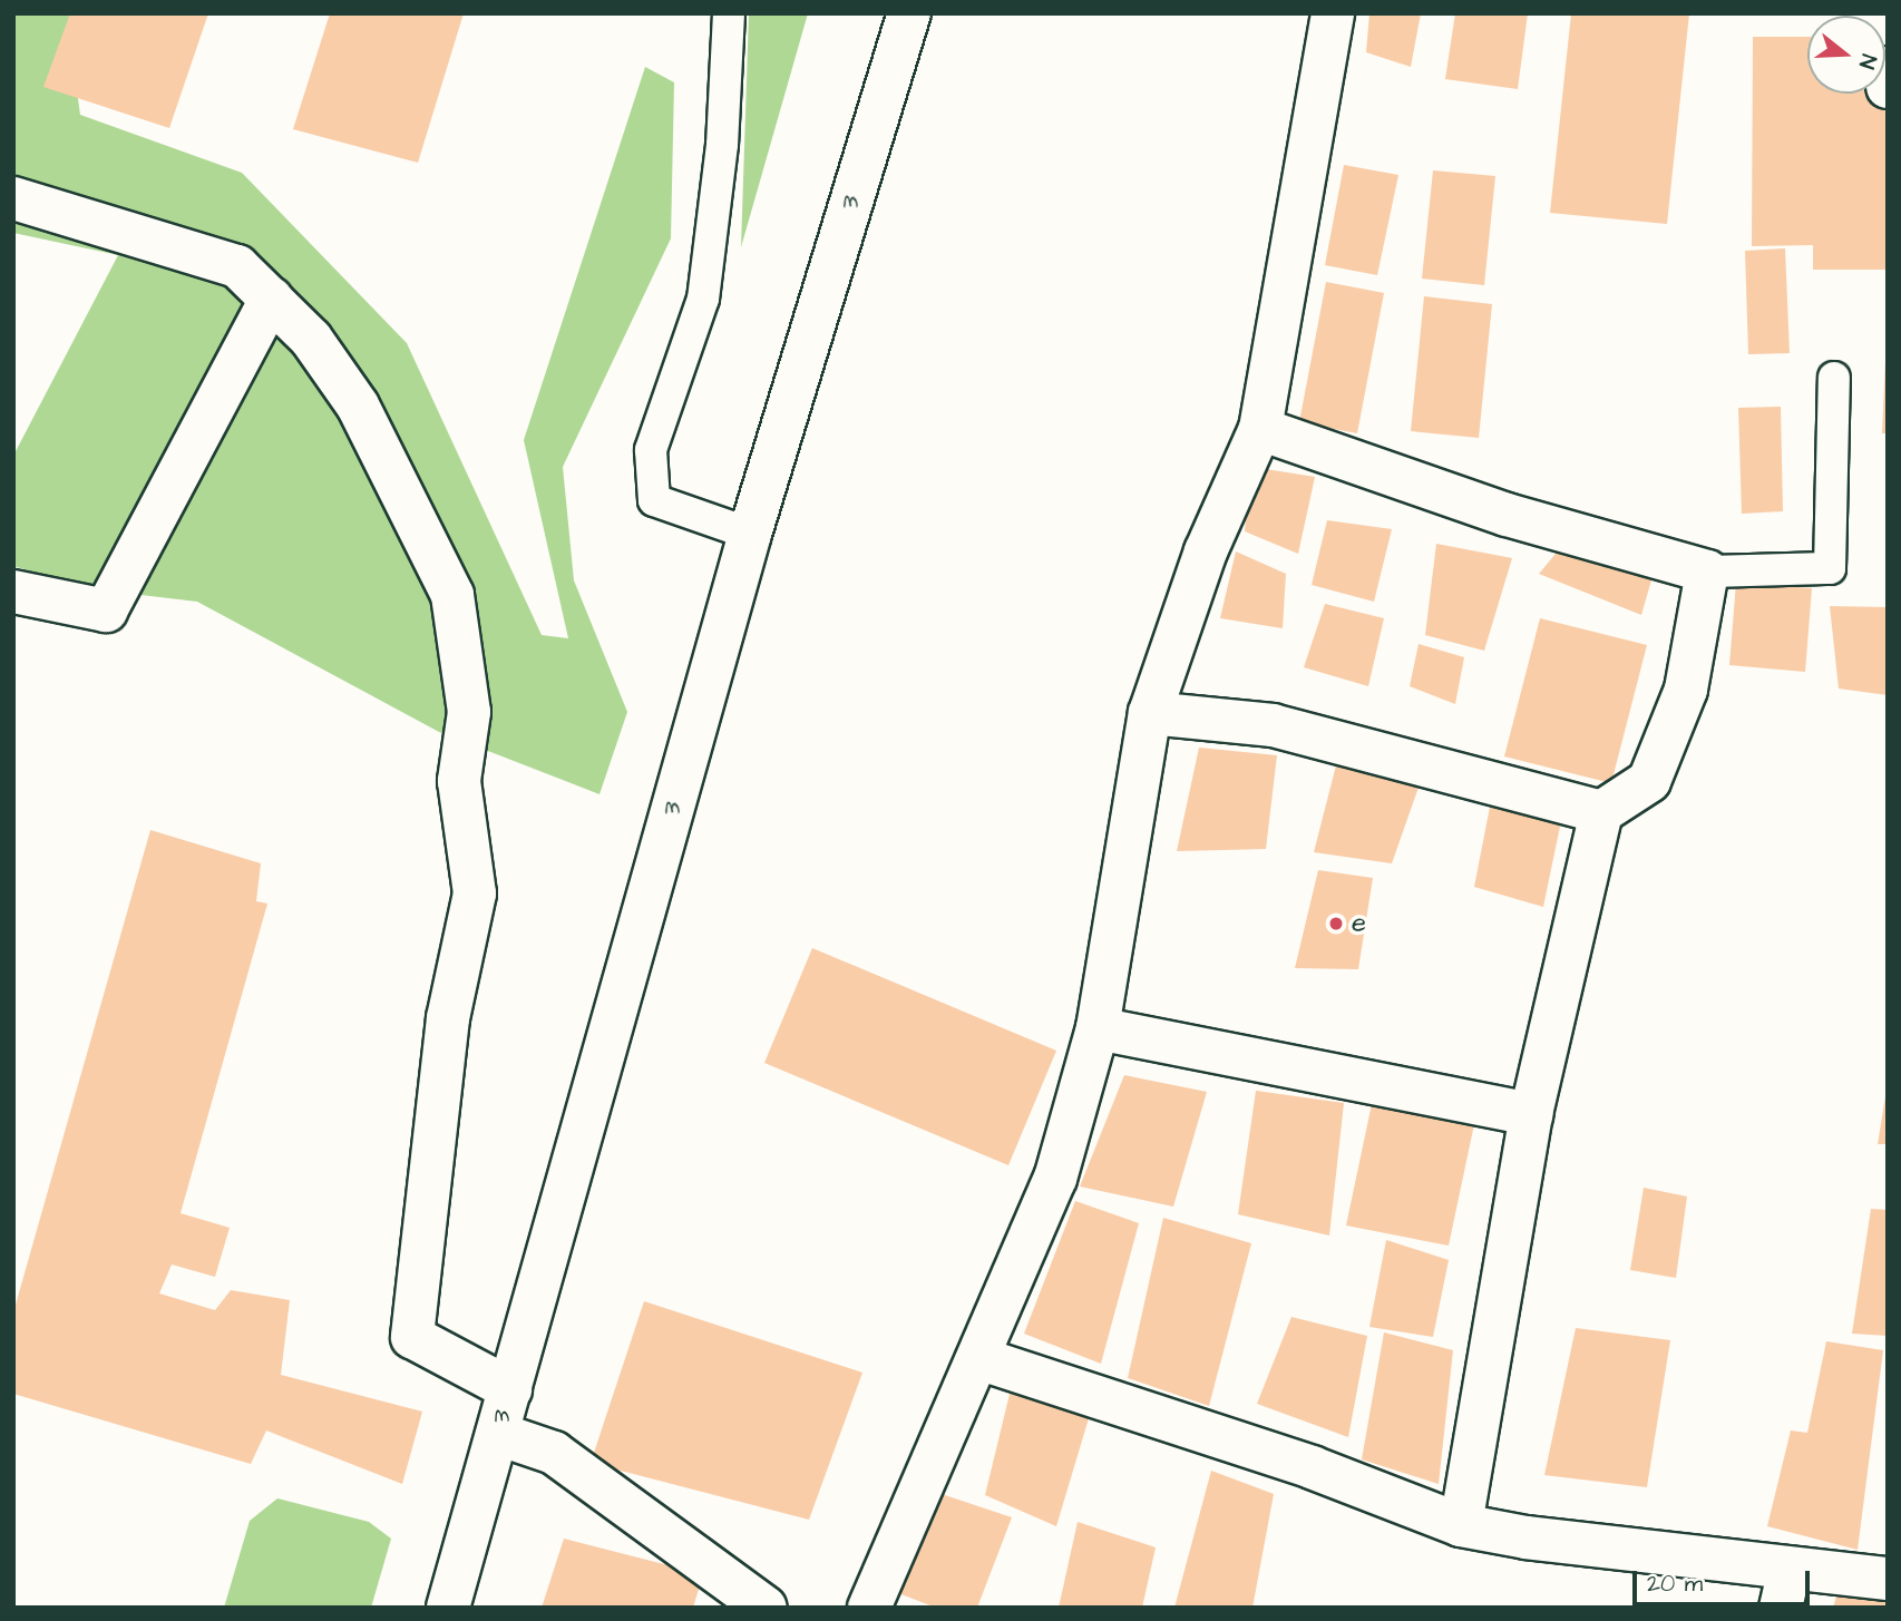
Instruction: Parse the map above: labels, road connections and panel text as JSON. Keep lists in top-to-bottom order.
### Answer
{
  "streets": {
    "street": ["3"]
  },
  "places": ["e"],
  "scale_bar": "20 m",
  "north": "right"
}
